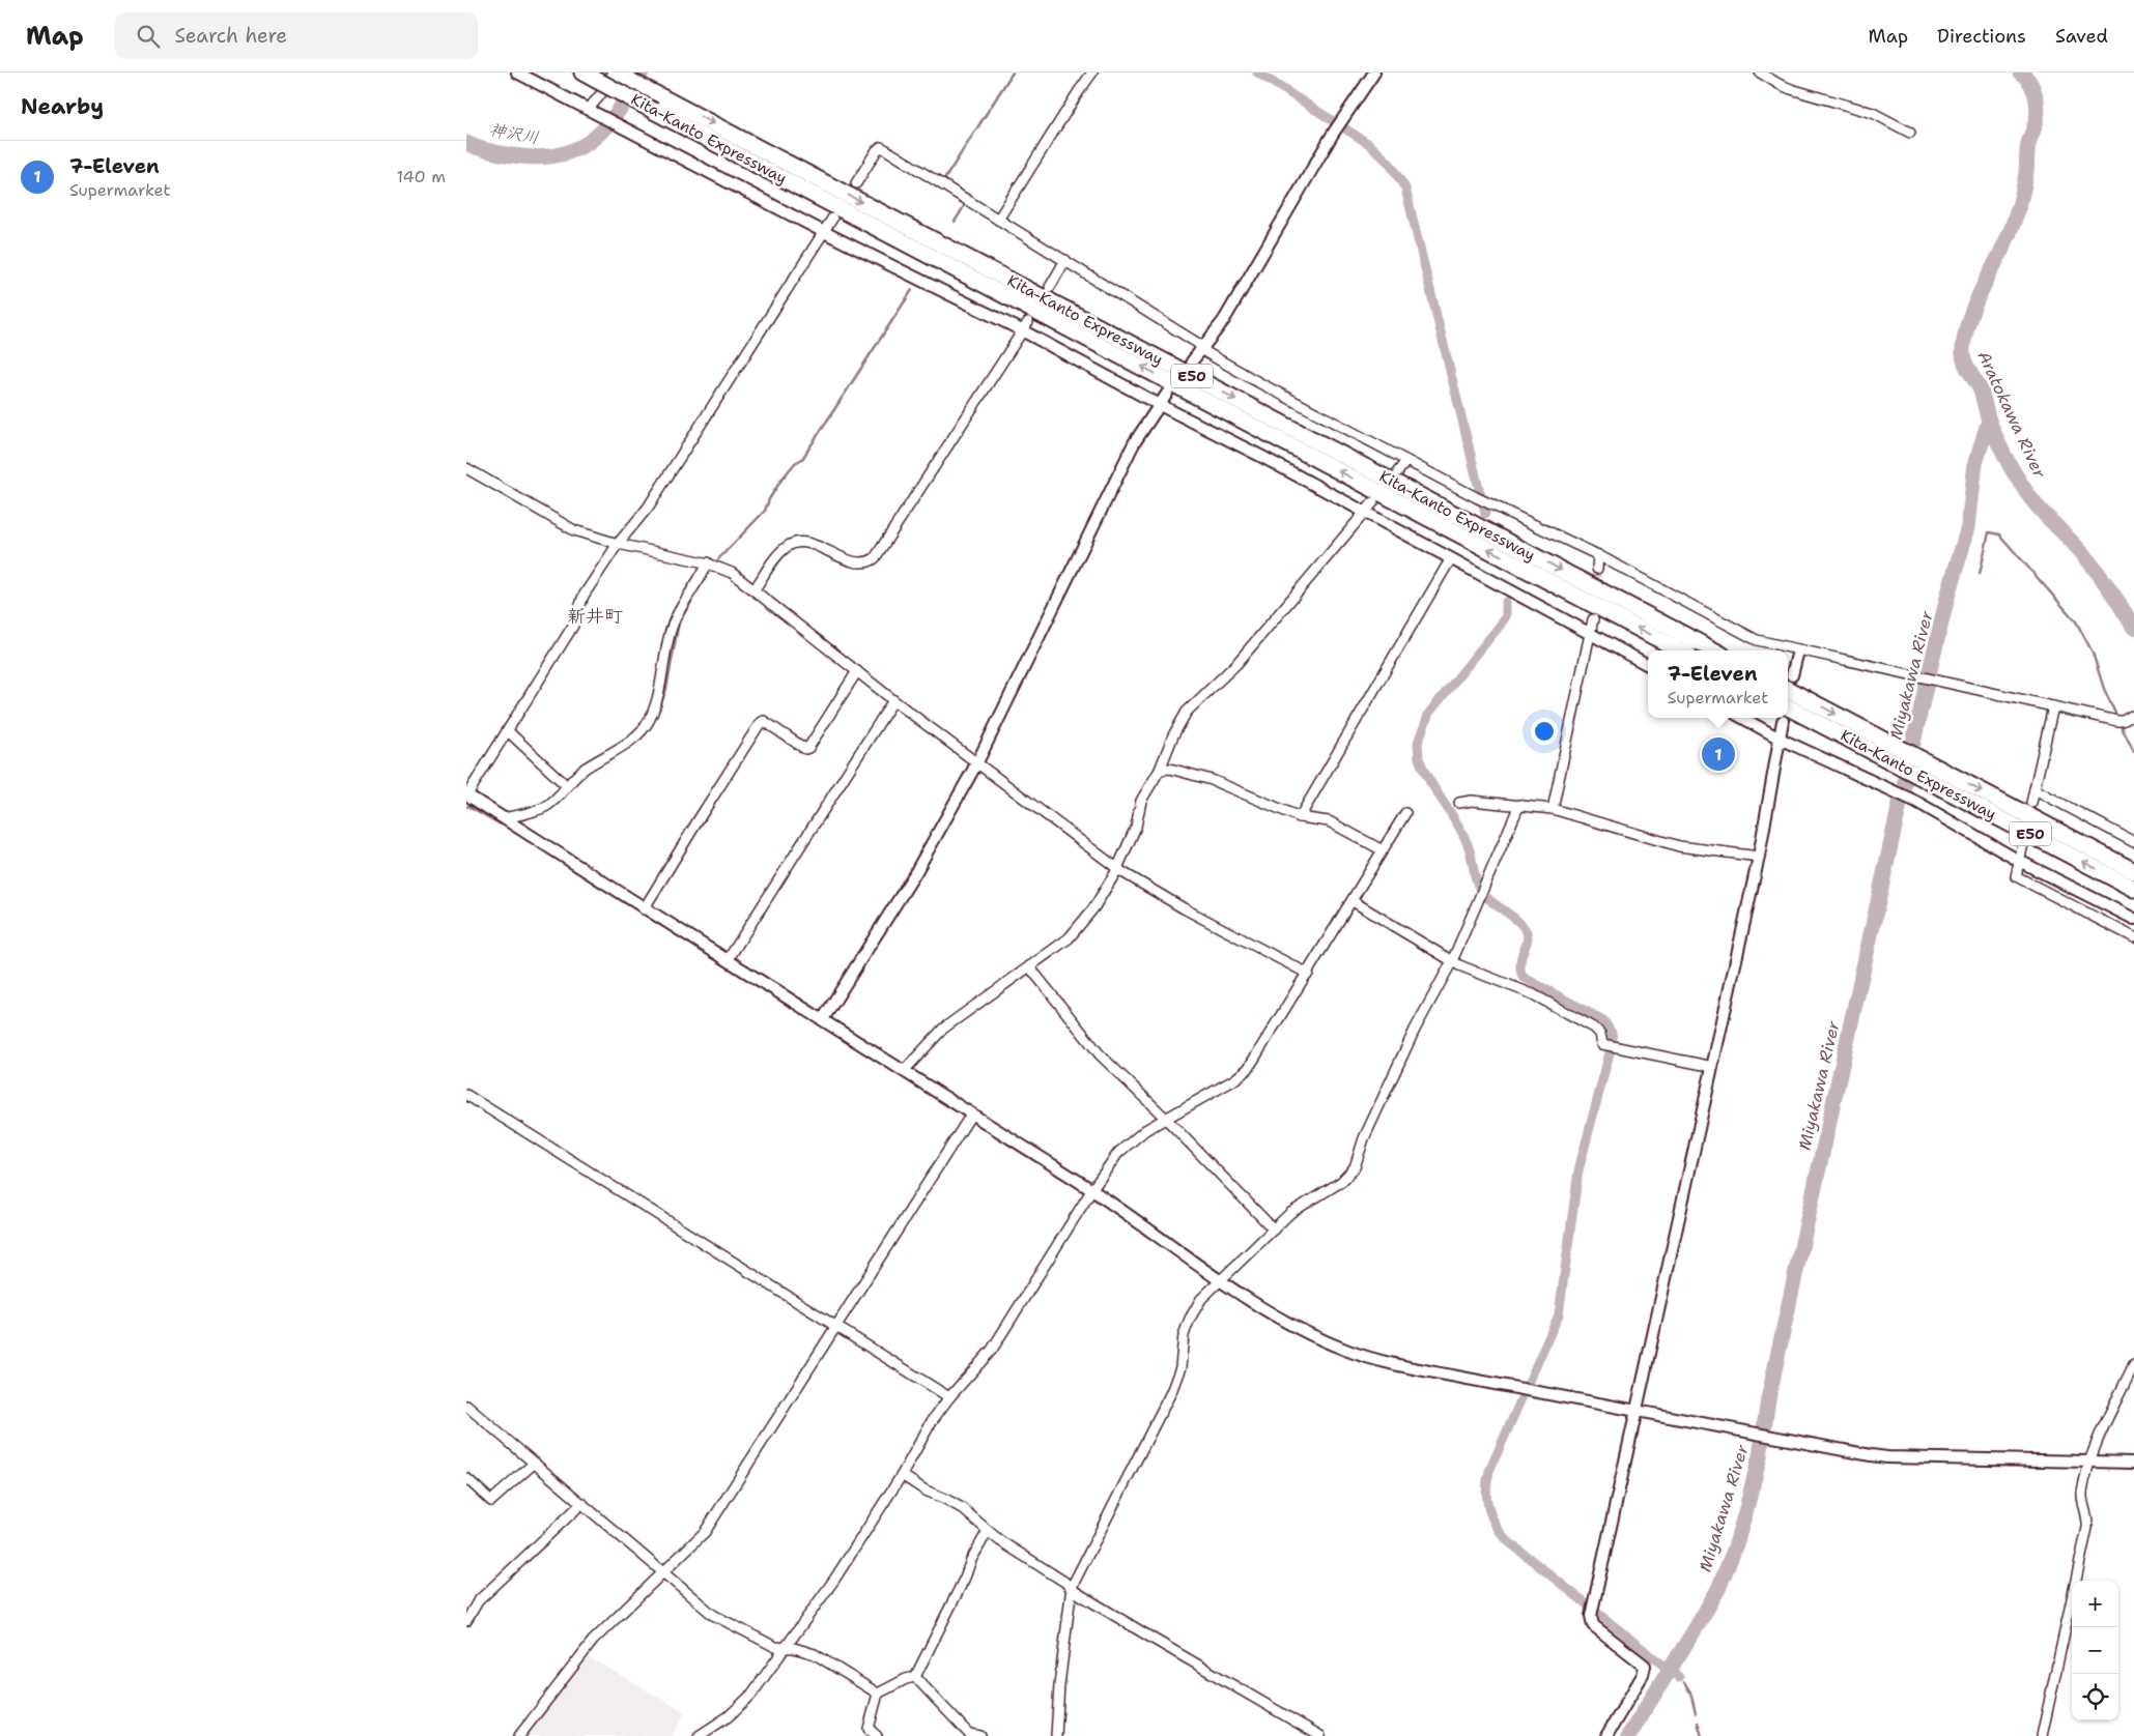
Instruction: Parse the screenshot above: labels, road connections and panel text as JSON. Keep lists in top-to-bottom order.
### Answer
{
  "streets": {
    "highway": ["Kita-Kanto Expressway", "E50"]
  },
  "districts": ["新井町"],
  "water": ["神沢川", "Aratokawa River", "Miyakawa River"],
  "page": {
    "header": "Map",
    "search": "Search here",
    "nav": ["Map", "Directions", "Saved"],
    "heading": "Nearby",
    "list": [
      {
        "mark": "1",
        "name": "7-Eleven",
        "note": "Supermarket",
        "value": "140 m"
      }
    ],
    "popup": ["7-Eleven", "Supermarket"],
    "pins": "1",
    "map_buttons": ["+", "−"]
  }
}
